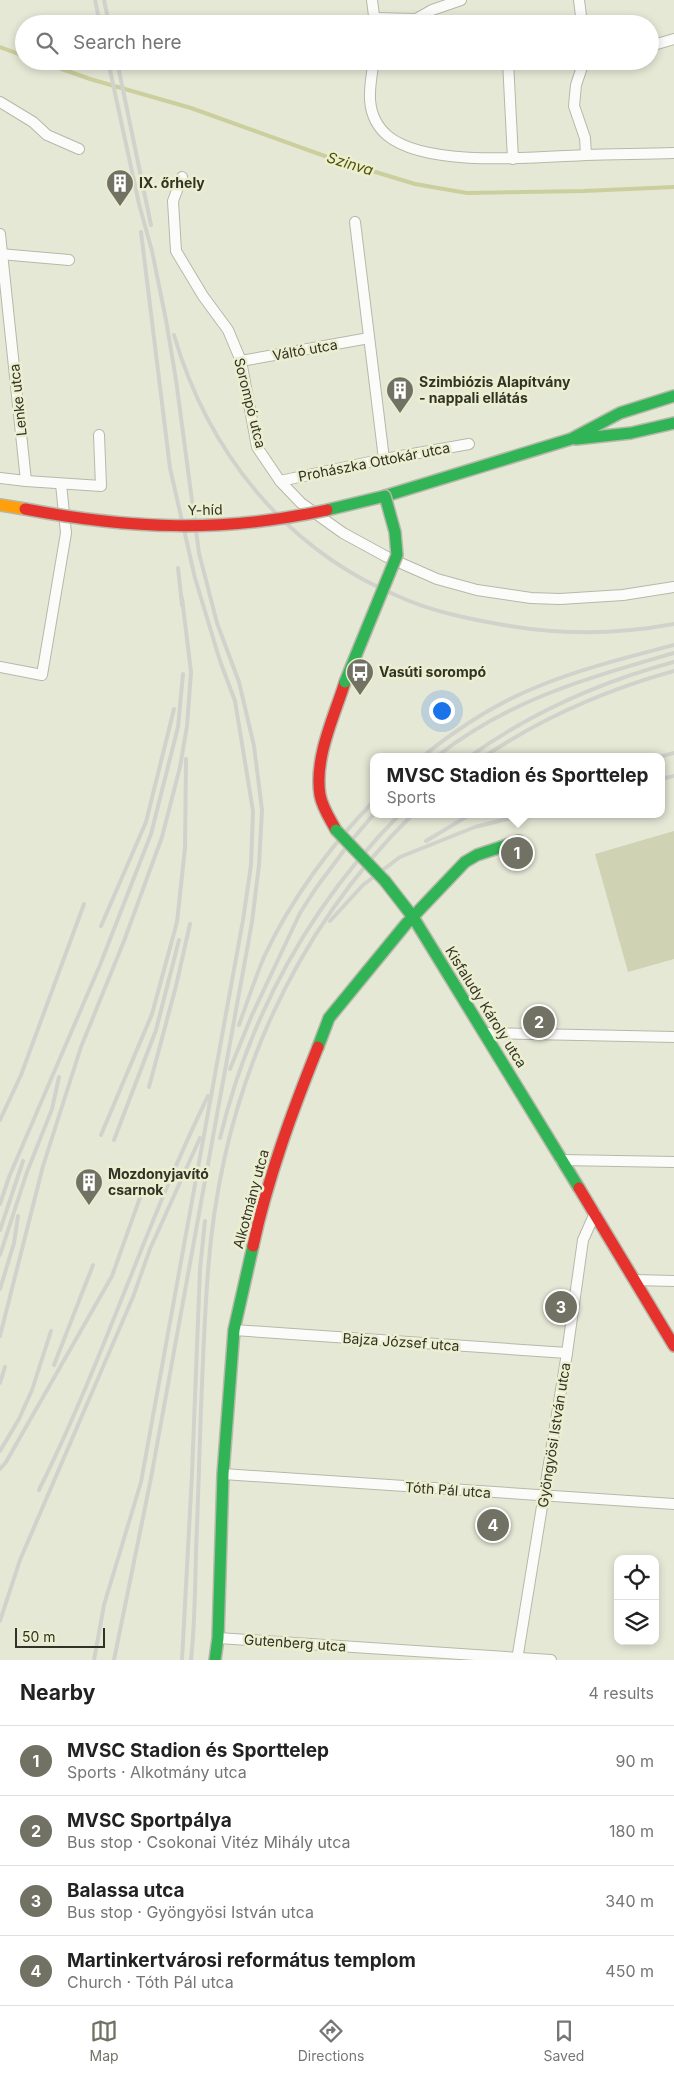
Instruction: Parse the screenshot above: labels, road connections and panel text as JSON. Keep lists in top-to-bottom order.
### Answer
{
  "streets": {
    "main road": ["Y-híd", "Kisfaludy Károly utca", "Alkotmány utca"],
    "street": [
      "Váltó utca",
      "Lenke utca",
      "Sorompó utca",
      "Prohászka Ottokár utca",
      "Bajza József utca",
      "Gyöngyösi István utca",
      "Tóth Pál utca",
      "Gutenberg utca"
    ]
  },
  "crossings": [
    ["Váltó utca", "Sorompó utca"],
    ["Sorompó utca", "Prohászka Ottokár utca"],
    ["Y-híd", "Kisfaludy Károly utca"],
    ["Kisfaludy Károly utca", "Alkotmány utca"],
    ["Kisfaludy Károly utca", "Gyöngyösi István utca"],
    ["Alkotmány utca", "Bajza József utca"],
    ["Alkotmány utca", "Tóth Pál utca"],
    ["Alkotmány utca", "Gutenberg utca"],
    ["Bajza József utca", "Gyöngyösi István utca"],
    ["Gyöngyösi István utca", "Tóth Pál utca"],
    ["Gyöngyösi István utca", "Gutenberg utca"]
  ],
  "water": ["Szinva"],
  "places": {
    "building": ["IX. őrhely", "Szimbiózis Alapítvány - nappali ellátás", "Mozdonyjavító csarnok"],
    "bus stop": ["Vasúti sorompó"]
  },
  "scale_bar": "50 m",
  "page": {
    "search": "Search here",
    "popup": ["MVSC Stadion és Sporttelep", "Sports"],
    "pins": [
      "1",
      "2",
      "3",
      "4"
    ],
    "scale": "50 m",
    "heading": ["Nearby", "4 results"],
    "list": [
      {
        "mark": "1",
        "name": "MVSC Stadion és Sporttelep",
        "note": "Sports · Alkotmány utca",
        "value": "90 m"
      },
      {
        "mark": "2",
        "name": "MVSC Sportpálya",
        "note": "Bus stop · Csokonai Vitéz Mihály utca",
        "value": "180 m"
      },
      {
        "mark": "3",
        "name": "Balassa utca",
        "note": "Bus stop · Gyöngyösi István utca",
        "value": "340 m"
      },
      {
        "mark": "4",
        "name": "Martinkertvárosi református templom",
        "note": "Church · Tóth Pál utca",
        "value": "450 m"
      }
    ],
    "nav": ["Map", "Directions", "Saved"]
  }
}
